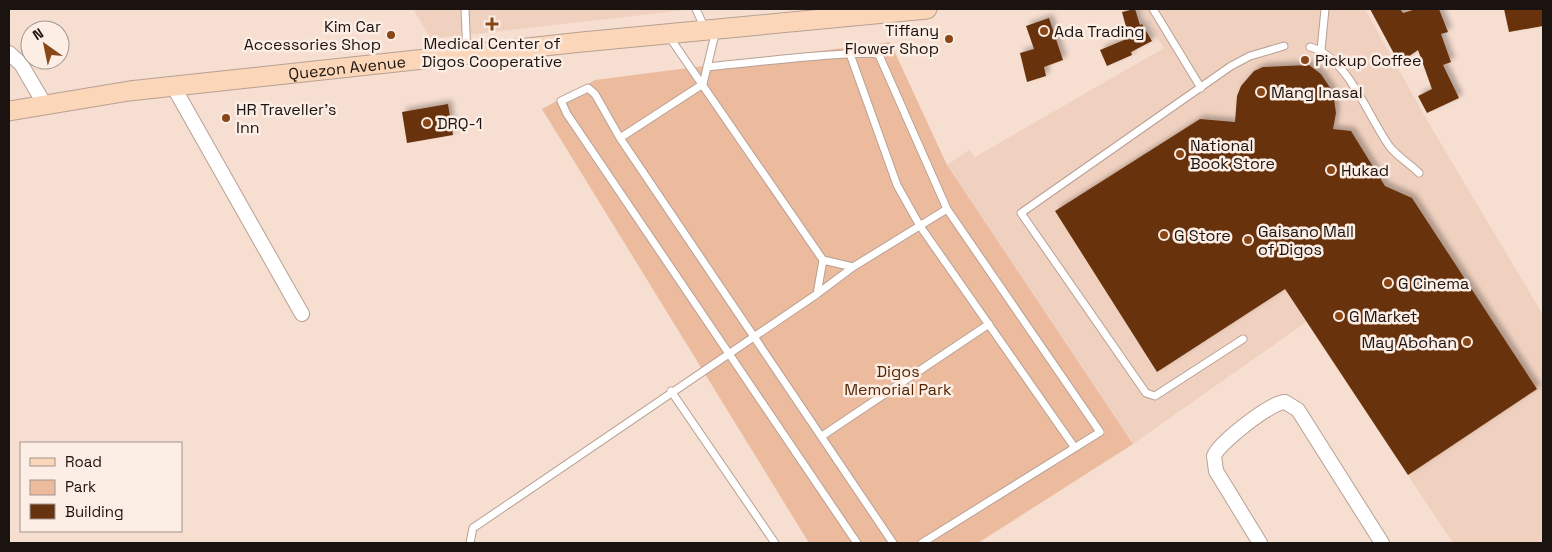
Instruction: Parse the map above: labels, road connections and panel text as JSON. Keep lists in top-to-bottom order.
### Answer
{
  "streets": {
    "main road": ["Quezon Avenue"]
  },
  "parks": ["Digos Memorial Park"],
  "places": {
    "health": ["Medical Center of Digos Cooperative"],
    "other": [
      "Ada Trading",
      "Kim Car Accessories Shop",
      "Tiffany Flower Shop",
      "Pickup Coffee",
      "Mang Inasal",
      "HR Traveller's Inn",
      "DRQ-1",
      "National Book Store",
      "Hukad",
      "G Store",
      "Gaisano Mall of Digos",
      "G Cinema",
      "G Market",
      "May Abohan"
    ]
  },
  "legend": ["Road", "Park", "Building"],
  "north": "top left"
}
